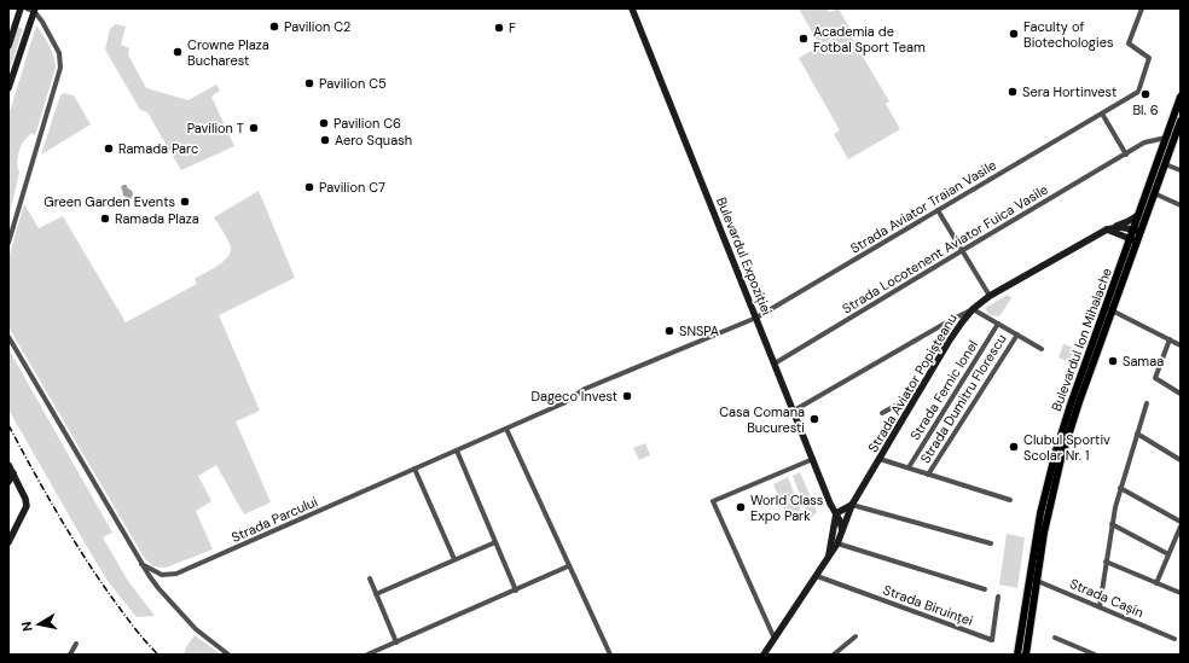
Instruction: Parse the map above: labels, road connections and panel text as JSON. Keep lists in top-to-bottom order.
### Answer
{
  "streets": {
    "main road": ["Bulevardul Ion Mihalache"],
    "street": [
      "Strada Aviator Traian Vasile",
      "Strada Locotenent Aviator Fuica Vasile",
      "Bulevardul Expoziției",
      "Strada Aviator Popișteanu",
      "Strada Fernic Ionel",
      "Strada Dumitru Florescu",
      "Strada Parcului",
      "Strada Cașin",
      "Strada Biruinței"
    ]
  },
  "crossings": [
    ["Strada Aviator Traian Vasile", "Bulevardul Expoziției"],
    ["Strada Aviator Traian Vasile", "Strada Parcului"],
    ["Strada Locotenent Aviator Fuica Vasile", "Bulevardul Expoziției"],
    ["Strada Locotenent Aviator Fuica Vasile", "Bulevardul Ion Mihalache"],
    ["Bulevardul Expoziției", "Strada Aviator Popișteanu"],
    ["Bulevardul Expoziției", "Strada Parcului"],
    ["Bulevardul Ion Mihalache", "Strada Aviator Popișteanu"],
    ["Bulevardul Ion Mihalache", "Strada Cașin"],
    ["Strada Aviator Popișteanu", "Strada Biruinței"]
  ],
  "places": [
    "Pavilion C2",
    "F",
    "Faculty of Biotechologies",
    "Academia de Fotbal Sport Team",
    "Crowne Plaza Bucharest",
    "Pavilion C5",
    "Sera Hortinvest",
    "Bl. 6",
    "Pavilion C6",
    "Pavilion T",
    "Aero Squash",
    "Ramada Parc",
    "Pavilion C7",
    "Green Garden Events",
    "Ramada Plaza",
    "SNSPA",
    "Samaa",
    "Dageco Invest",
    "Casa Comana Bucuresti",
    "Clubul Sportiv Scolar Nr. 1",
    "World Class Expo Park"
  ],
  "north": "left"
}
